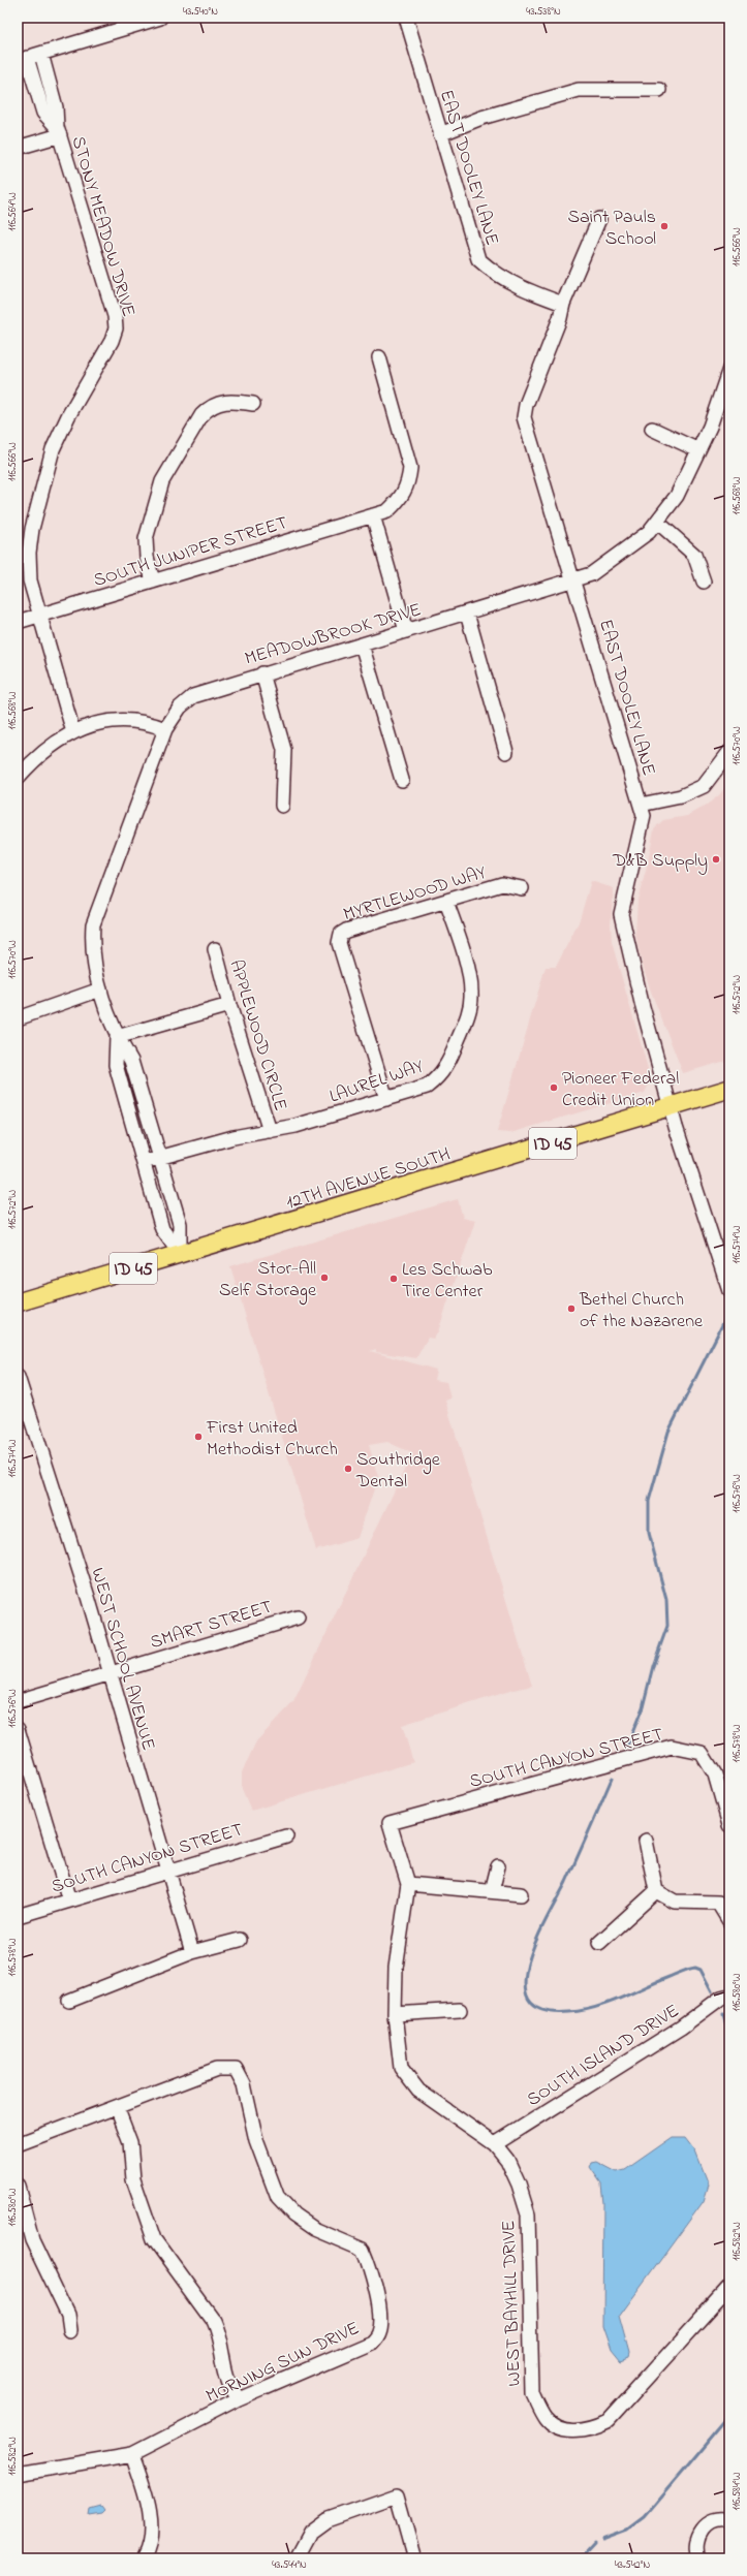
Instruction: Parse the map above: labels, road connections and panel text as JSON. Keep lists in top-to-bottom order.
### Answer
{
  "streets": {
    "main road": ["ID 45", "12TH AVENUE SOUTH"],
    "street": [
      "EAST DOOLEY LANE",
      "STONY MEADOW DRIVE",
      "SOUTH JUNIPER STREET",
      "MEADOWBROOK DRIVE",
      "MYRTLEWOOD WAY",
      "APPLEWOOD CIRCLE",
      "LAUREL WAY",
      "SMART STREET",
      "WEST SCHOOL AVENUE",
      "SOUTH CANYON STREET",
      "SOUTH ISLAND DRIVE",
      "WEST BAYHILL DRIVE",
      "MORNING SUN DRIVE"
    ]
  },
  "crossings": [
    ["EAST DOOLEY LANE", "MEADOWBROOK DRIVE"],
    ["EAST DOOLEY LANE", "12TH AVENUE SOUTH"],
    ["STONY MEADOW DRIVE", "SOUTH JUNIPER STREET"],
    ["MEADOWBROOK DRIVE", "LAUREL WAY"],
    ["MEADOWBROOK DRIVE", "12TH AVENUE SOUTH"],
    ["MYRTLEWOOD WAY", "LAUREL WAY"],
    ["APPLEWOOD CIRCLE", "LAUREL WAY"],
    ["SMART STREET", "WEST SCHOOL AVENUE"],
    ["WEST SCHOOL AVENUE", "SOUTH CANYON STREET"],
    ["SOUTH CANYON STREET", "WEST BAYHILL DRIVE"],
    ["SOUTH ISLAND DRIVE", "WEST BAYHILL DRIVE"]
  ],
  "places": [
    "Saint Pauls School",
    "D&B Supply",
    "Pioneer Federal Credit Union",
    "Stor-All Self Storage",
    "Les Schwab Tire Center",
    "Bethel Church of the Nazarene",
    "First United Methodist Church",
    "Southridge Dental"
  ],
  "coordinates": [
    "43.540°N",
    "43.538°N",
    "116.564°W",
    "116.566°W",
    "116.568°W",
    "116.570°W",
    "116.572°W",
    "116.574°W",
    "116.576°W",
    "116.578°W",
    "116.580°W",
    "116.582°W",
    "116.584°W",
    "43.544°N",
    "43.542°N"
  ]
}
